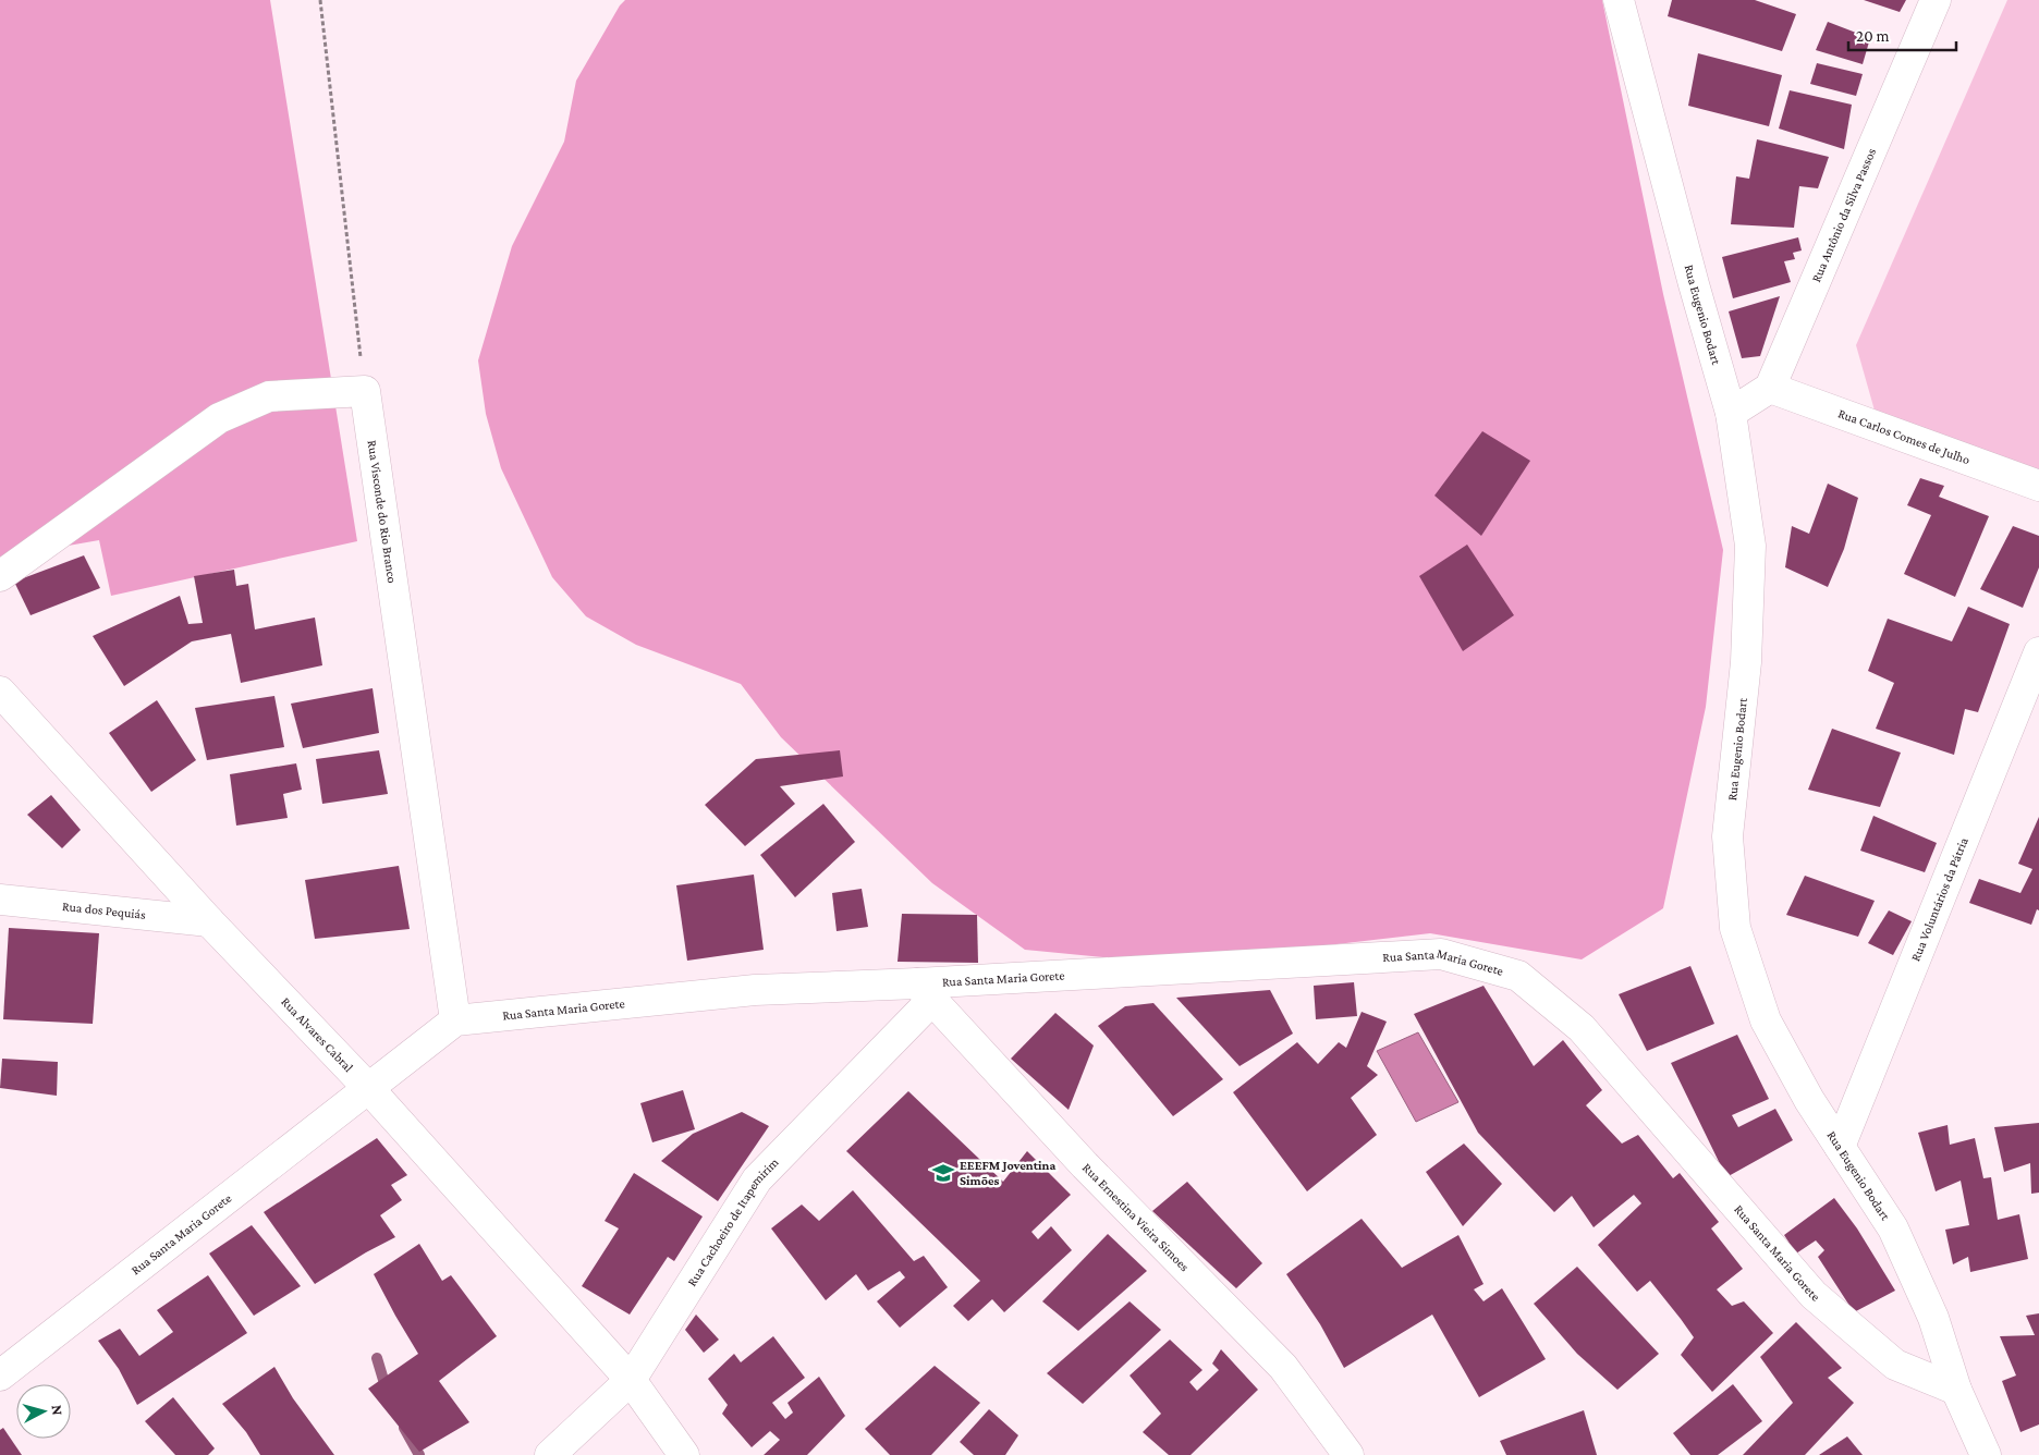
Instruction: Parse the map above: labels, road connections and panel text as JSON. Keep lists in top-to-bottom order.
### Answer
{
  "streets": {
    "street": [
      "Rua Antônio da Silva Passos",
      "Rua Eugenio Bodart",
      "Rua Carlos Comes de Julho",
      "Rua Visconde do Rio Branco",
      "Rua Voluntários da Pátria",
      "Rua dos Pequiás",
      "Rua Santa Maria Gorete",
      "Rua Alvares Cabral",
      "Rua Ernestina Vieira Simoes",
      "Rua Cachoeiro de Itapemirim"
    ]
  },
  "crossings": [
    ["Rua Antônio da Silva Passos", "Rua Carlos Comes de Julho"],
    ["Rua Eugenio Bodart", "Rua Voluntários da Pátria"],
    ["Rua Eugenio Bodart", "Rua Santa Maria Gorete"],
    ["Rua Visconde do Rio Branco", "Rua Santa Maria Gorete"],
    ["Rua dos Pequiás", "Rua Alvares Cabral"],
    ["Rua Santa Maria Gorete", "Rua Alvares Cabral"],
    ["Rua Santa Maria Gorete", "Rua Ernestina Vieira Simoes"],
    ["Rua Santa Maria Gorete", "Rua Cachoeiro de Itapemirim"],
    ["Rua Alvares Cabral", "Rua Cachoeiro de Itapemirim"],
    ["Rua Ernestina Vieira Simoes", "Rua Cachoeiro de Itapemirim"]
  ],
  "places": {
    "school or university": ["EEEFM Joventina Simões"]
  },
  "scale_bar": "20 m",
  "north": "right"
}
